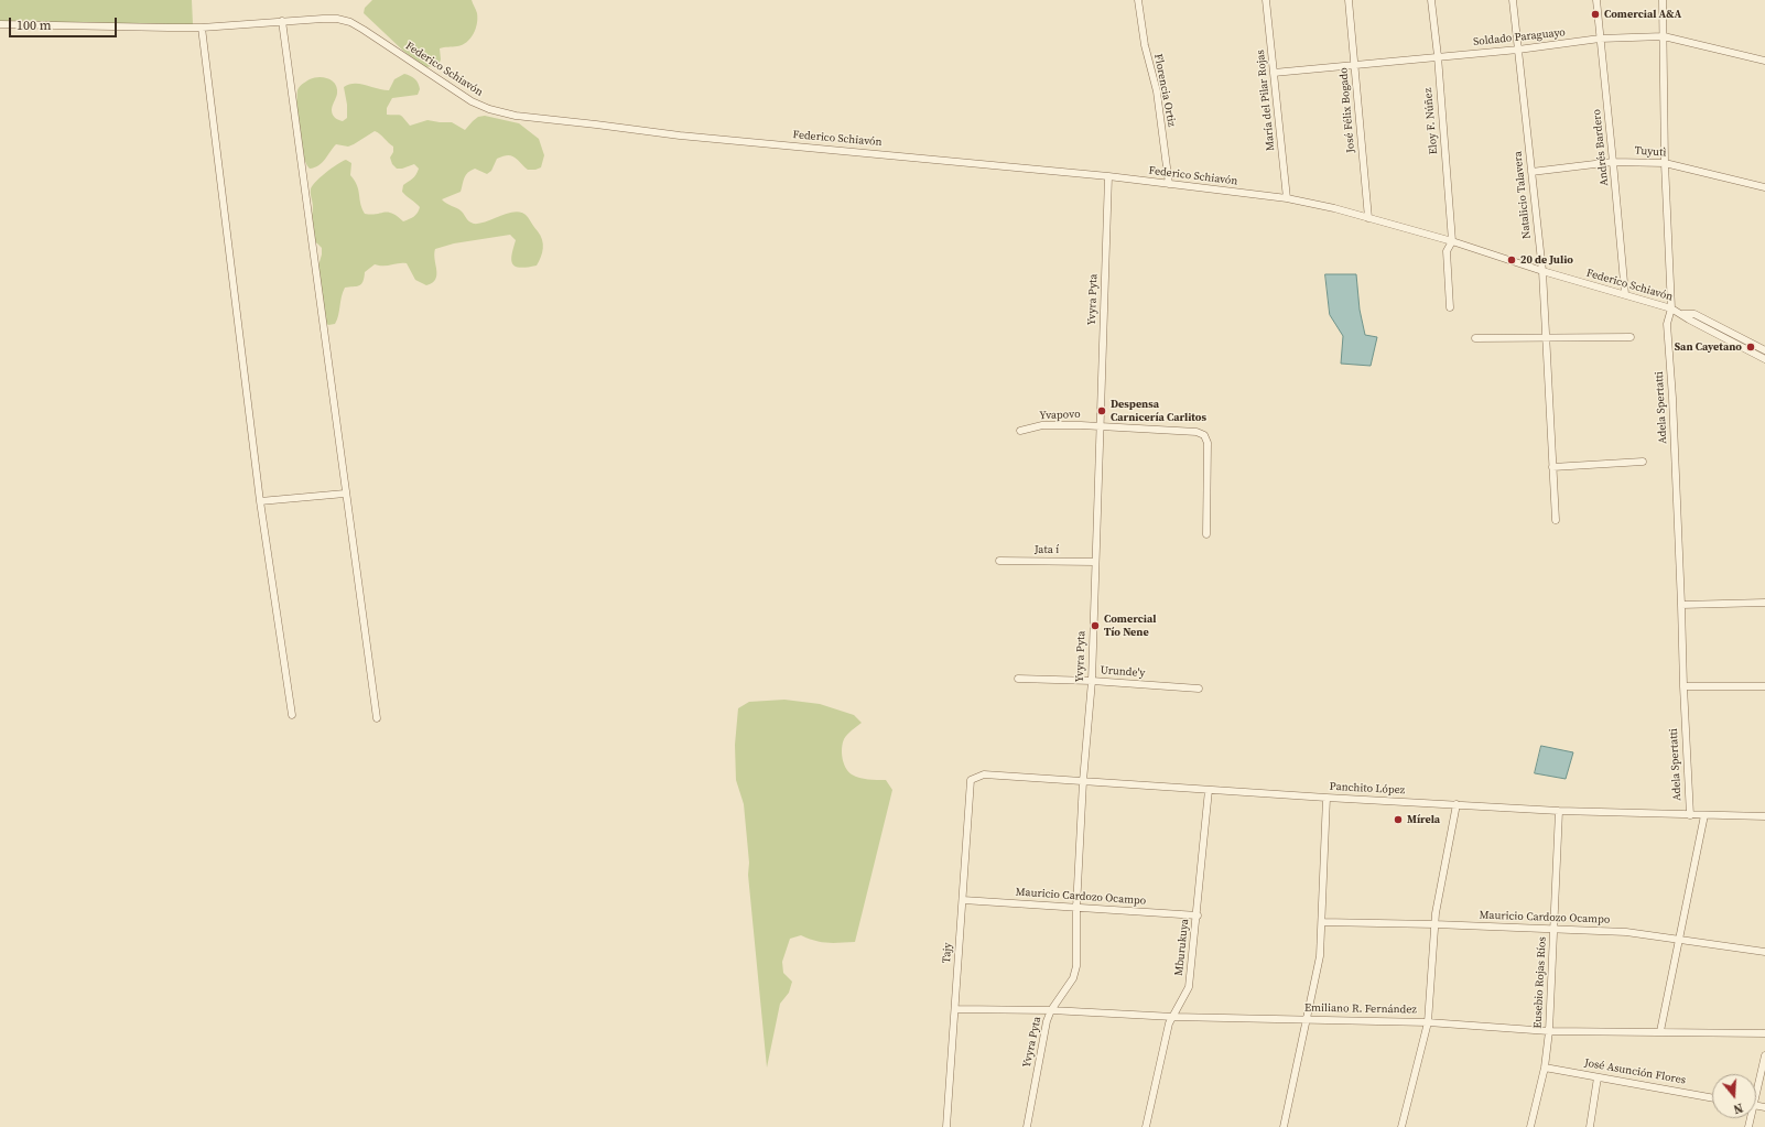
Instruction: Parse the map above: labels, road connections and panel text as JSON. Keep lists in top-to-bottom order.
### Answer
{
  "streets": {
    "street": [
      "Soldado Paraguayo",
      "Federico Schiavón",
      "Florencia Ortiz",
      "María del Pilar Rojas",
      "José Félix Bogado",
      "Eloy F. Núñez",
      "Andrés Bardero",
      "Tuyutì",
      "Natalicio Talavera",
      "Yvyra Pyta",
      "Adela Spertatti",
      "Yvapovo",
      "Jata í",
      "Urunde'y",
      "Panchito López",
      "Mauricio Cardozo Ocampo",
      "Mburukuya",
      "Tajy",
      "Eusebio Rojas Ríos",
      "Emiliano R. Fernández",
      "José Asunción Flores"
    ]
  },
  "crossings": [
    ["Soldado Paraguayo", "María del Pilar Rojas"],
    ["Soldado Paraguayo", "José Félix Bogado"],
    ["Soldado Paraguayo", "Eloy F. Núñez"],
    ["Soldado Paraguayo", "Andrés Bardero"],
    ["Soldado Paraguayo", "Natalicio Talavera"],
    ["Soldado Paraguayo", "Adela Spertatti"],
    ["Federico Schiavón", "Florencia Ortiz"],
    ["Federico Schiavón", "María del Pilar Rojas"],
    ["Federico Schiavón", "José Félix Bogado"],
    ["Federico Schiavón", "Eloy F. Núñez"],
    ["Federico Schiavón", "Andrés Bardero"],
    ["Federico Schiavón", "Natalicio Talavera"],
    ["Federico Schiavón", "Yvyra Pyta"],
    ["Federico Schiavón", "Adela Spertatti"],
    ["Andrés Bardero", "Tuyutì"],
    ["Tuyutì", "Natalicio Talavera"],
    ["Tuyutì", "Adela Spertatti"],
    ["Yvyra Pyta", "Yvapovo"],
    ["Yvyra Pyta", "Jata í"],
    ["Yvyra Pyta", "Urunde'y"],
    ["Yvyra Pyta", "Panchito López"],
    ["Yvyra Pyta", "Mauricio Cardozo Ocampo"],
    ["Yvyra Pyta", "Emiliano R. Fernández"],
    ["Adela Spertatti", "Panchito López"],
    ["Panchito López", "Mburukuya"],
    ["Panchito López", "Tajy"],
    ["Panchito López", "Eusebio Rojas Ríos"],
    ["Mauricio Cardozo Ocampo", "Mburukuya"],
    ["Mauricio Cardozo Ocampo", "Tajy"],
    ["Mauricio Cardozo Ocampo", "Eusebio Rojas Ríos"],
    ["Mburukuya", "Emiliano R. Fernández"],
    ["Tajy", "Emiliano R. Fernández"],
    ["Eusebio Rojas Ríos", "Emiliano R. Fernández"],
    ["Eusebio Rojas Ríos", "José Asunción Flores"]
  ],
  "places": [
    "Comercial A&A",
    "20 de Julio",
    "San Cayetano",
    "Despensa Carnicería Carlitos",
    "Comercial Tío Nene",
    "Mírela"
  ],
  "scale_bar": "100 m",
  "north": "bottom"
}
